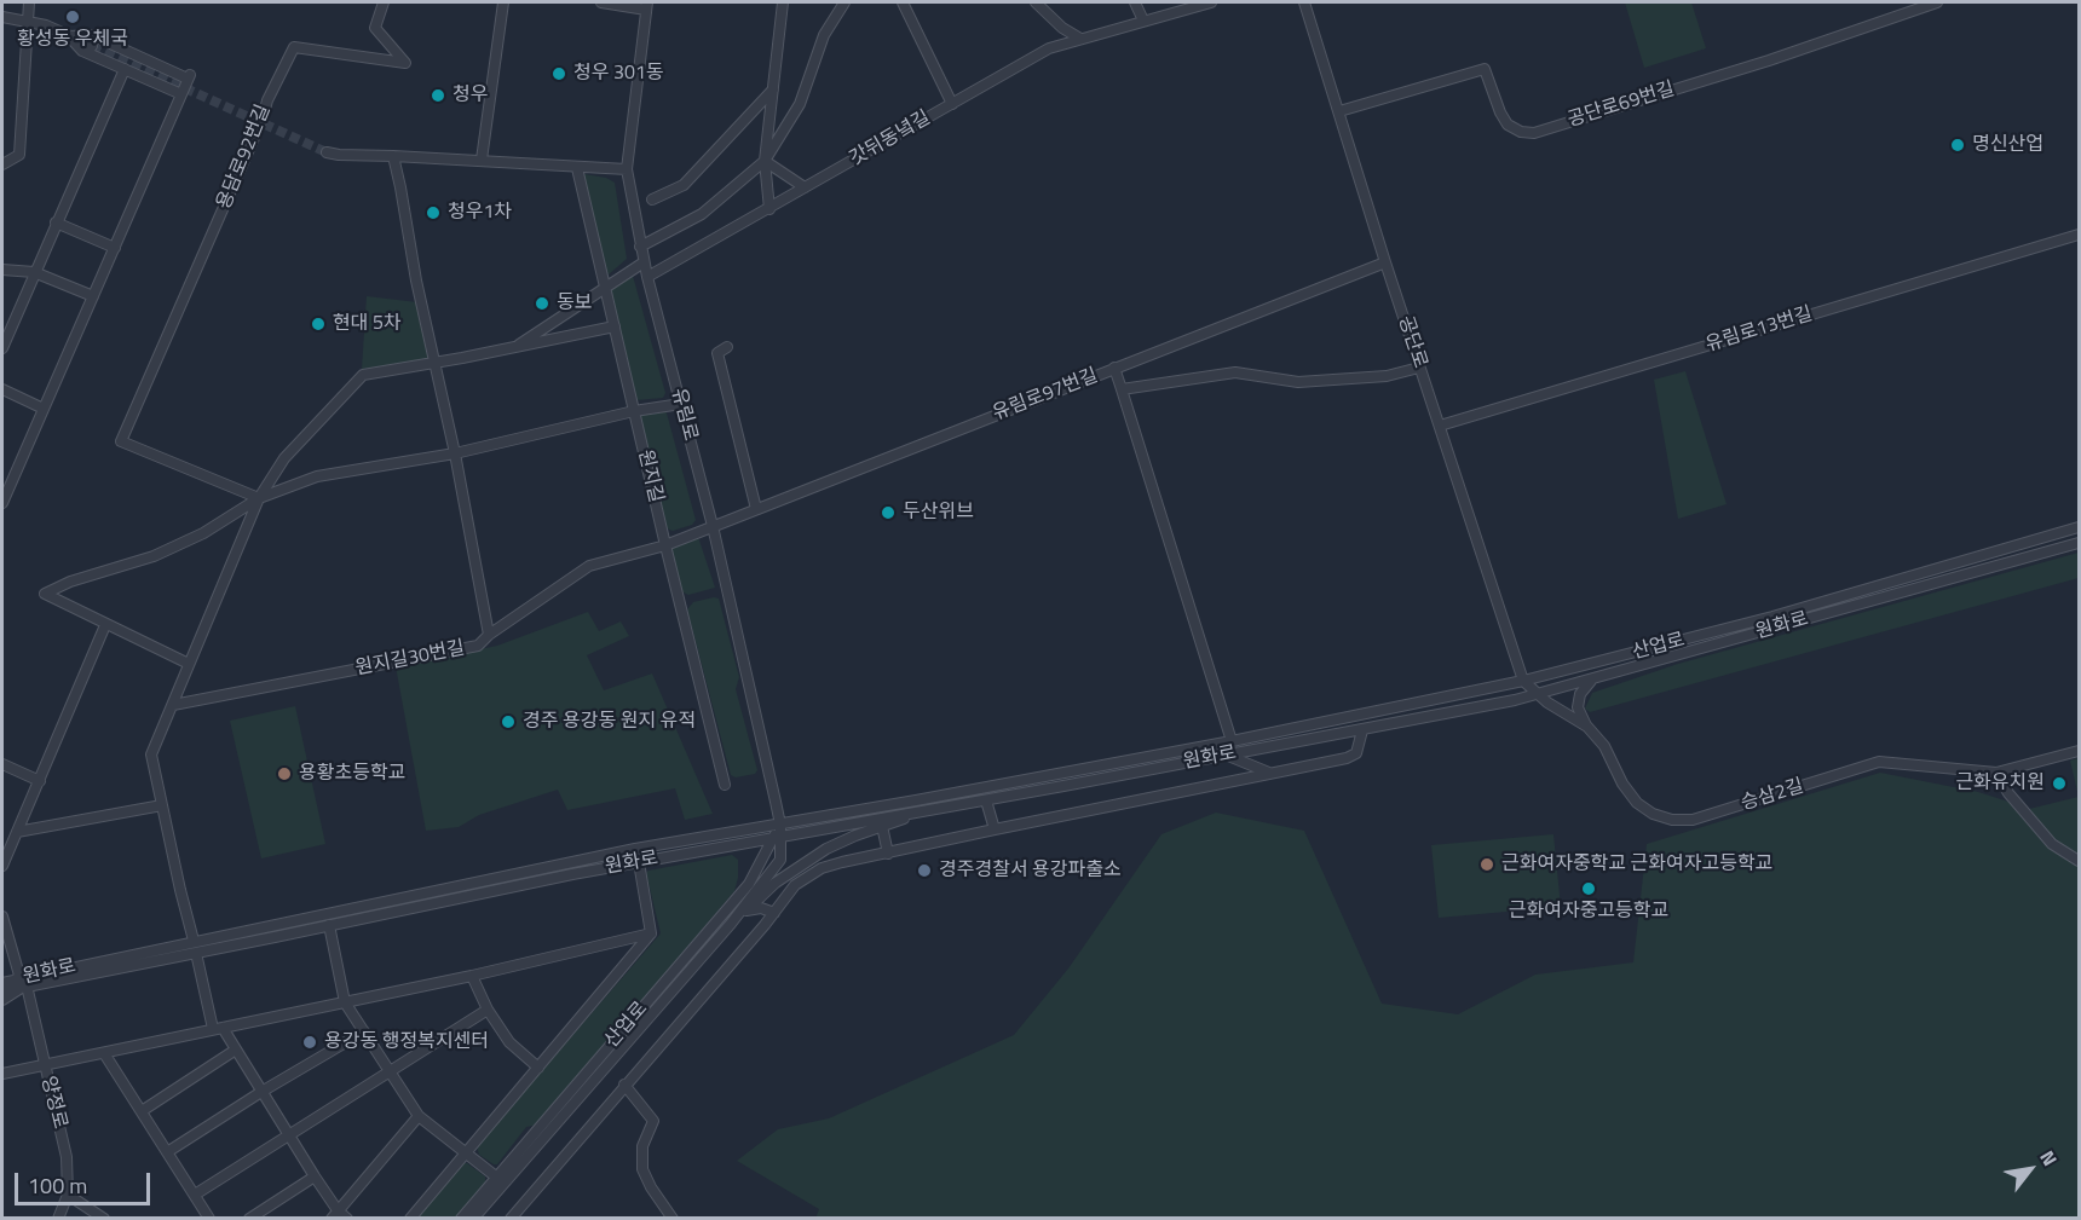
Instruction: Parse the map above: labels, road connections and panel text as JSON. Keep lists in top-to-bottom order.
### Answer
{
  "streets": {
    "street": [
      "공단로69번길",
      "갓뒤동녘길",
      "용담로92번길",
      "유림로13번길",
      "공단로",
      "유림로97번길",
      "유림로",
      "원지길",
      "원화로",
      "산업로",
      "원지길30번길",
      "승삼2길",
      "양정로"
    ]
  },
  "crossings": [
    ["공단로69번길", "공단로"],
    ["갓뒤동녘길", "유림로"],
    ["유림로13번길", "공단로"],
    ["공단로", "유림로97번길"],
    ["공단로", "산업로"],
    ["공단로", "승삼2길"],
    ["유림로97번길", "유림로"],
    ["유림로97번길", "원지길30번길"],
    ["유림로", "원화로"],
    ["유림로", "산업로"],
    ["유림로", "원지길30번길"],
    ["원지길", "원지길30번길"],
    ["원화로", "산업로"],
    ["원화로", "승삼2길"],
    ["원화로", "양정로"],
    ["산업로", "승삼2길"]
  ],
  "places": [
    "황성동 우체국",
    "청우 301동",
    "청우",
    "명신산업",
    "청우1차",
    "동보",
    "현대 5차",
    "두산위브",
    "경주 용강동 원지 유적",
    "용황초등학교",
    "근화유치원",
    "근화여자중학교 근화여자고등학교",
    "경주경찰서 용강파출소",
    "근화여자중고등학교",
    "용강동 행정복지센터"
  ],
  "scale_bar": "100 m",
  "north": "top right"
}
